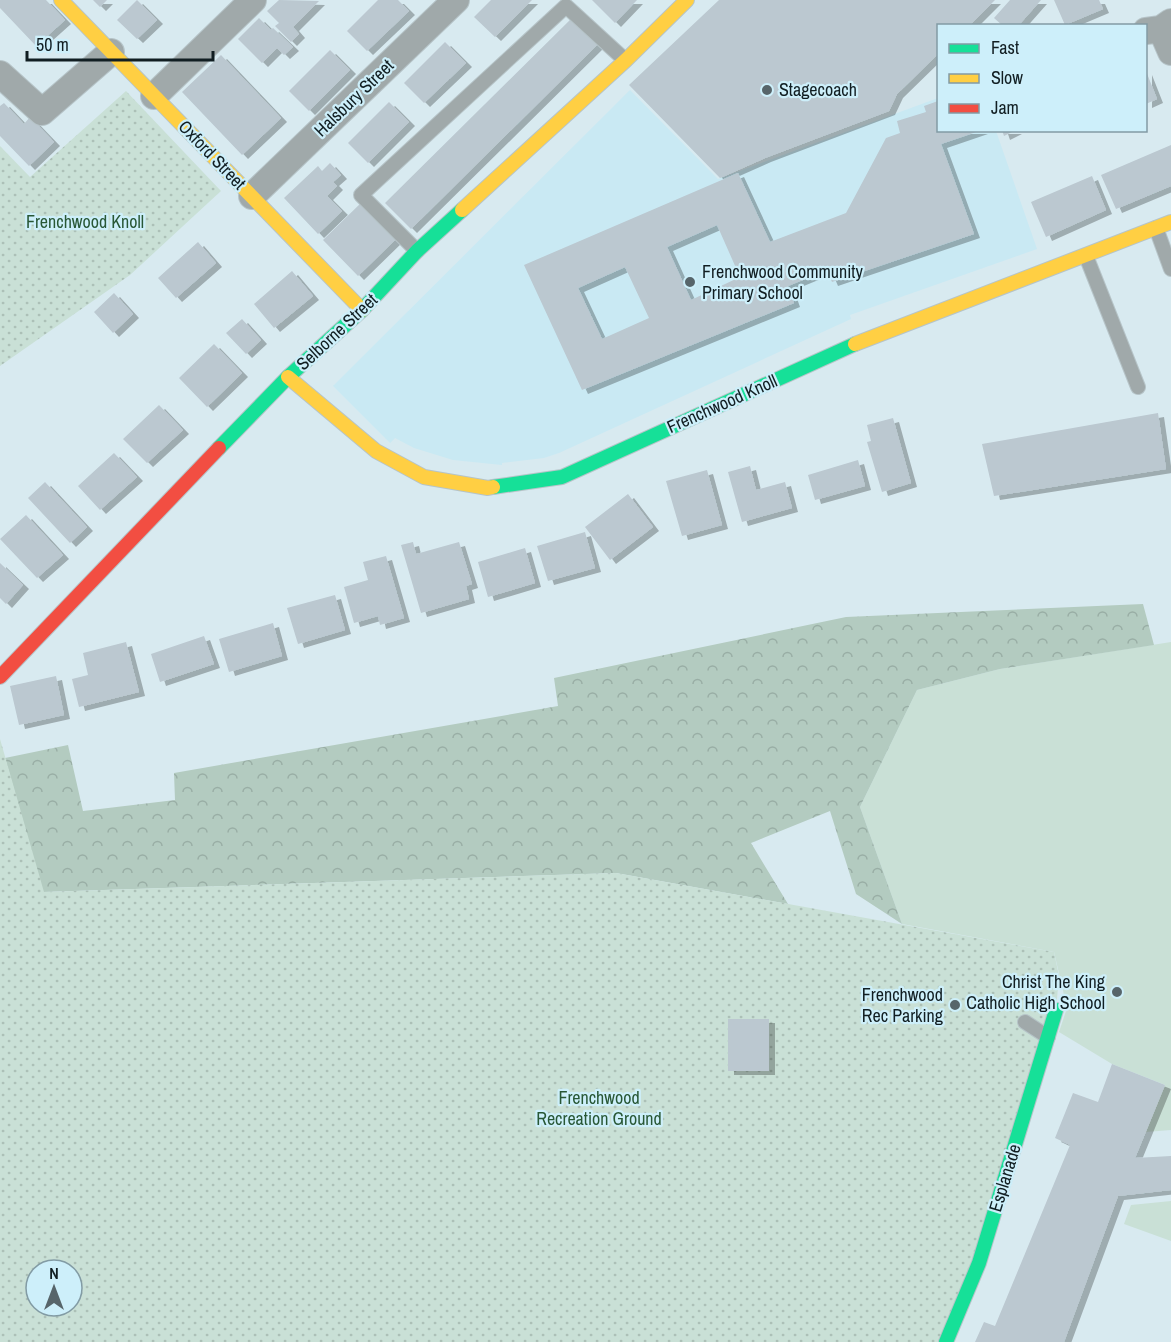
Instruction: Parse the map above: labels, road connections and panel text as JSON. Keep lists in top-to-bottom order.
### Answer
{
  "streets": {
    "street": [
      "Halsbury Street",
      "Oxford Street",
      "Selborne Street",
      "Frenchwood Knoll",
      "Esplanade"
    ]
  },
  "crossings": [
    ["Halsbury Street", "Oxford Street"],
    ["Oxford Street", "Selborne Street"],
    ["Selborne Street", "Frenchwood Knoll"]
  ],
  "parks": ["Frenchwood Knoll", "Frenchwood Recreation Ground"],
  "places": [
    "Stagecoach",
    "Frenchwood Community Primary School",
    "Christ The King Catholic High School",
    "Frenchwood Rec Parking"
  ],
  "legend": ["Fast", "Slow", "Jam"],
  "scale_bar": "50 m",
  "north": "top"
}
